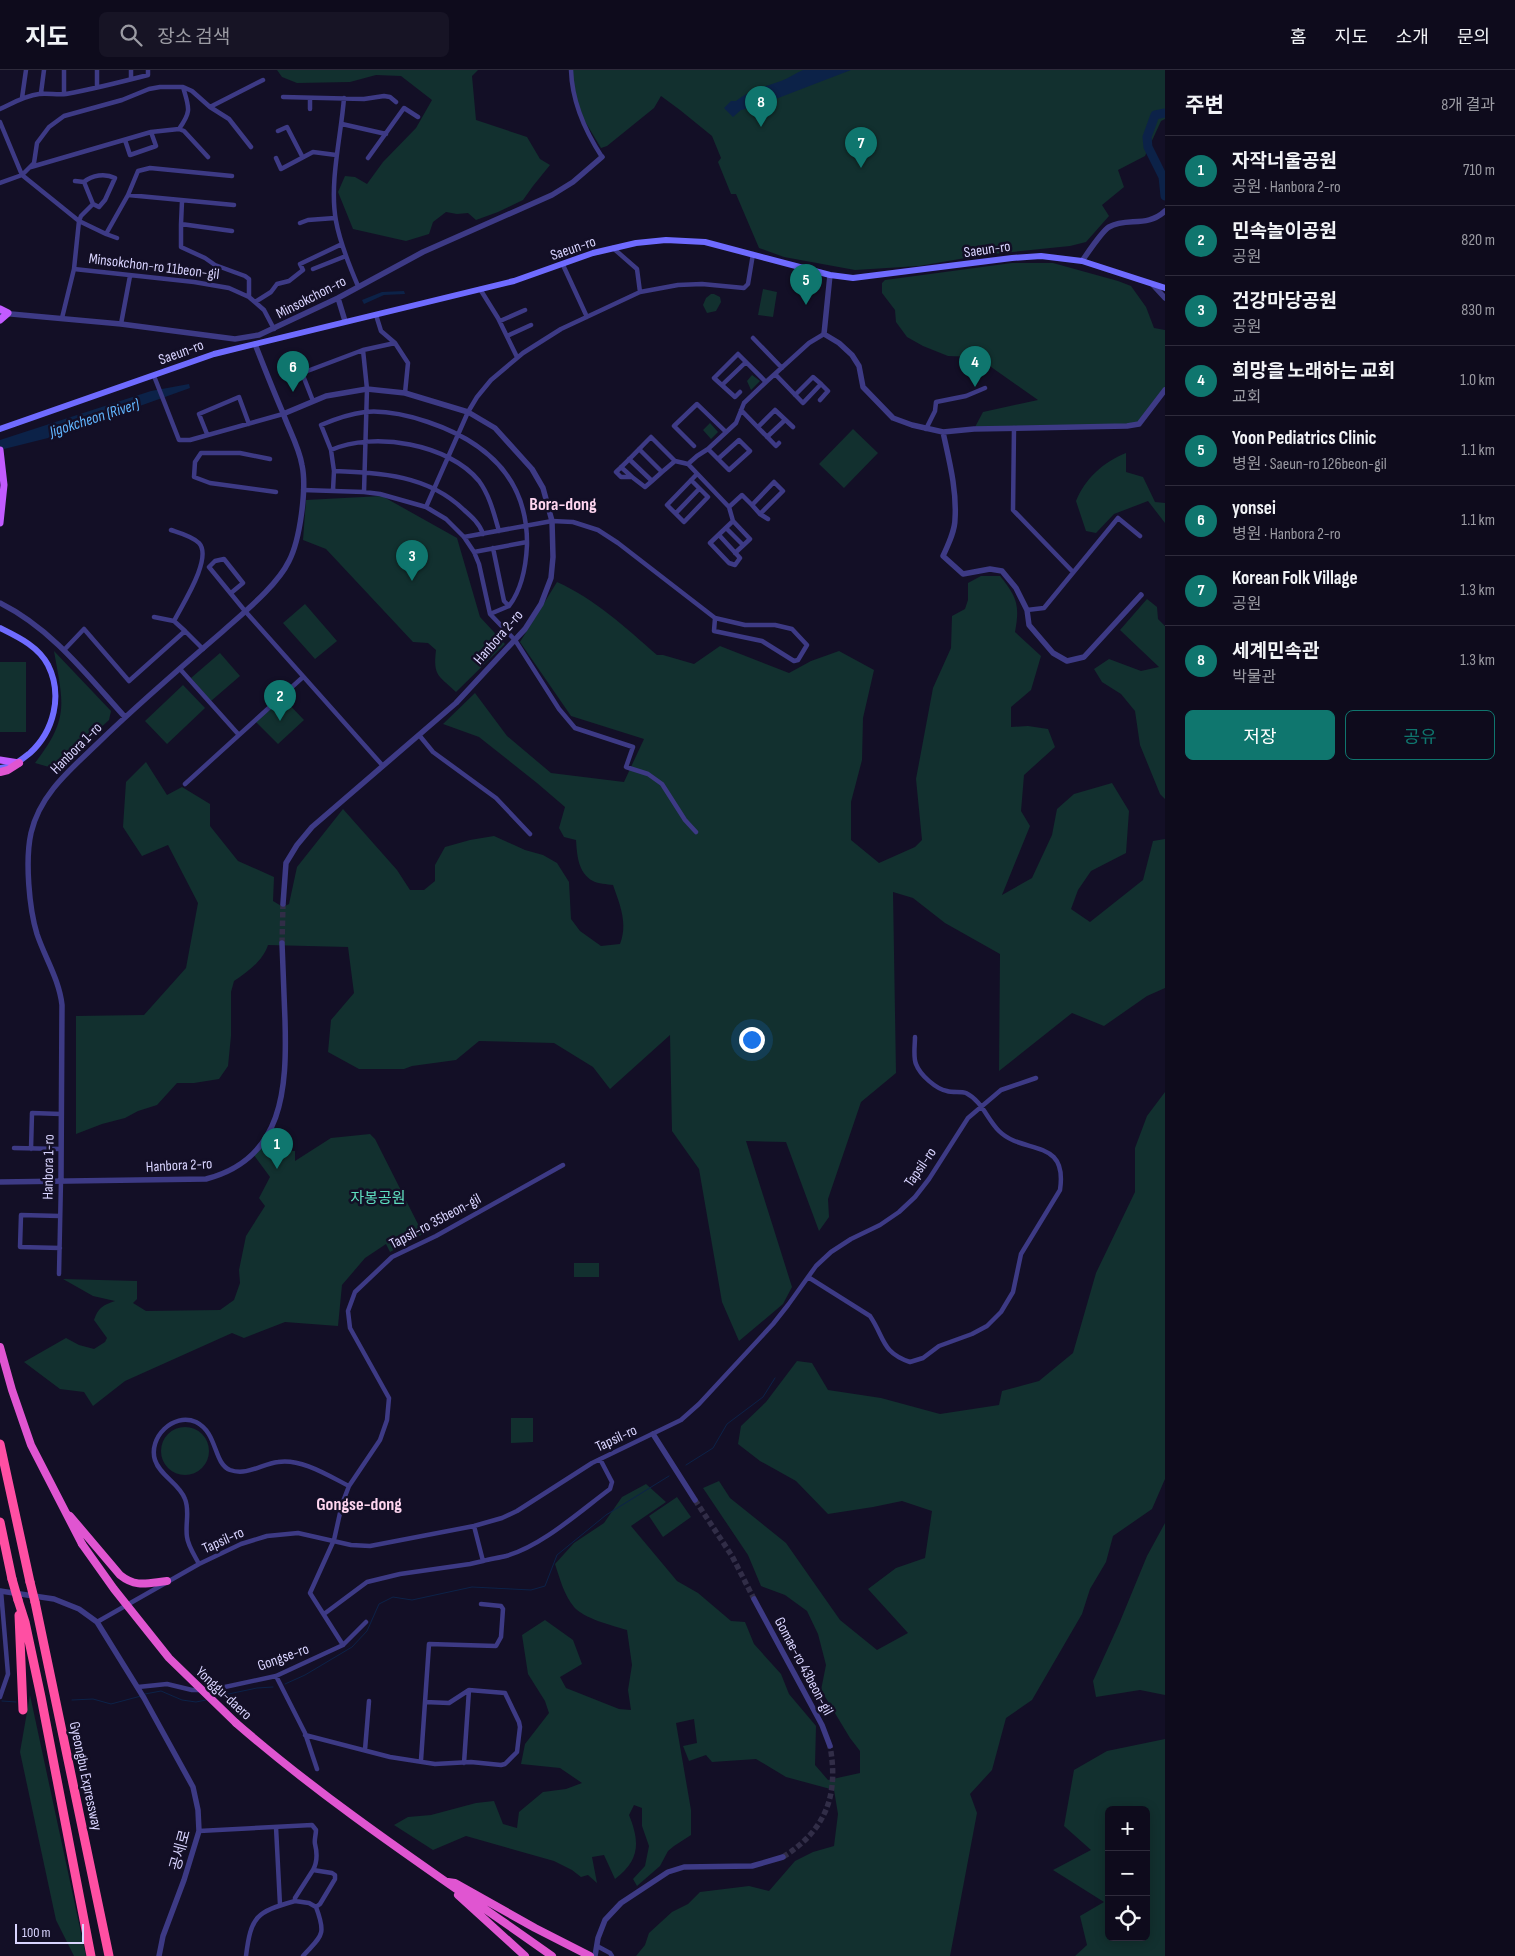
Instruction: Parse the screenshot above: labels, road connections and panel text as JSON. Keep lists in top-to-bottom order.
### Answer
{
  "streets": {
    "highway": ["Yonggu-daero", "Gyeongbu Expressway"],
    "main road": ["Saeun-ro"],
    "street": [
      "Minsokchon-ro 11beon-gil",
      "Minsokchon-ro",
      "Hanbora 2-ro",
      "Hanbora 1-ro",
      "Tapsil-ro",
      "Tapsil-ro 35beon-gil",
      "Gongse-ro",
      "Gomae-ro 43beon-gil",
      "공세로"
    ]
  },
  "crossings": [
    ["Saeun-ro", "Hanbora 1-ro"],
    ["Minsokchon-ro 11beon-gil", "Minsokchon-ro"],
    ["Hanbora 2-ro", "Hanbora 1-ro"],
    ["Tapsil-ro", "Tapsil-ro 35beon-gil"],
    ["Gongse-ro", "공세로"]
  ],
  "districts": ["Bora-dong", "Gongse-dong"],
  "water": ["Jigokcheon (River)"],
  "parks": ["자봉공원"],
  "scale_bar": "100 m",
  "page": {
    "header": "지도",
    "search": "장소 검색",
    "nav": [
      "홈",
      "지도",
      "소개",
      "문의"
    ],
    "heading": ["주변", "8개 결과"],
    "pins": [
      "8",
      "7",
      "5",
      "4",
      "6",
      "3",
      "2",
      "1"
    ],
    "list": [
      {
        "mark": "1",
        "name": "자작너울공원",
        "note": "공원 · Hanbora 2-ro",
        "value": "710 m"
      },
      {
        "mark": "2",
        "name": "민속놀이공원",
        "note": "공원",
        "value": "820 m"
      },
      {
        "mark": "3",
        "name": "건강마당공원",
        "note": "공원",
        "value": "830 m"
      },
      {
        "mark": "4",
        "name": "희망을 노래하는 교회",
        "note": "교회",
        "value": "1.0 km"
      },
      {
        "mark": "5",
        "name": "Yoon Pediatrics Clinic",
        "note": "병원 · Saeun-ro 126beon-gil",
        "value": "1.1 km"
      },
      {
        "mark": "6",
        "name": "yonsei",
        "note": "병원 · Hanbora 2-ro",
        "value": "1.1 km"
      },
      {
        "mark": "7",
        "name": "Korean Folk Village",
        "note": "공원",
        "value": "1.3 km"
      },
      {
        "mark": "8",
        "name": "세계민속관",
        "note": "박물관",
        "value": "1.3 km"
      }
    ],
    "buttons": ["저장", "공유"],
    "map_buttons": ["+", "−"],
    "scale": "100 m"
  }
}
